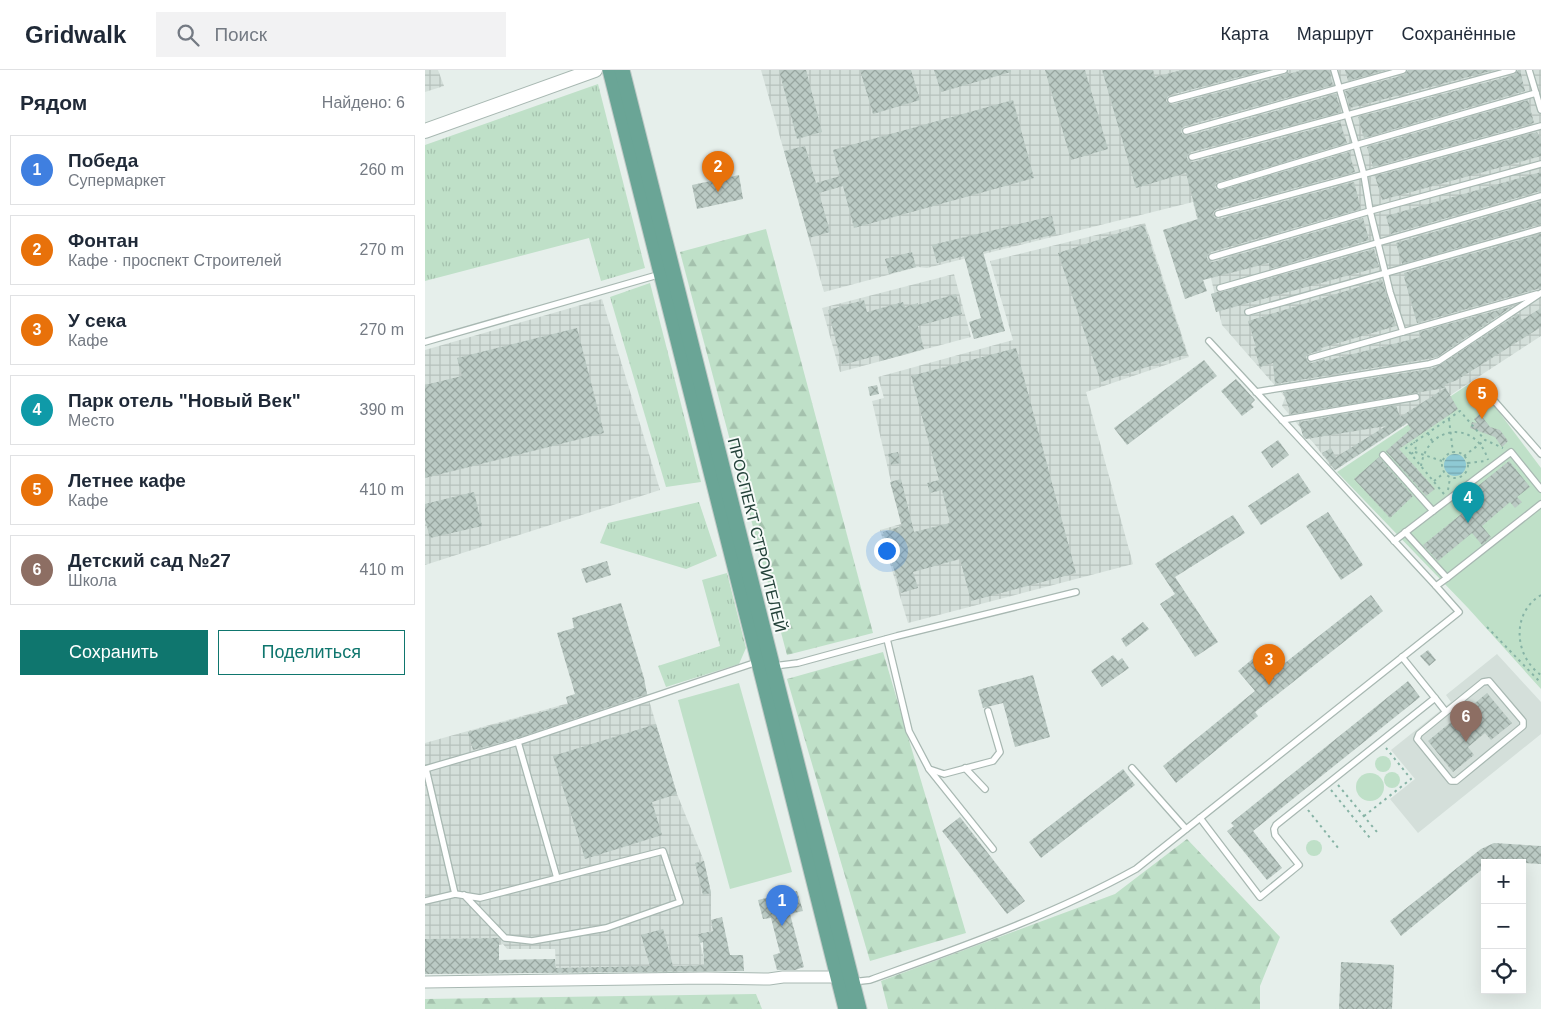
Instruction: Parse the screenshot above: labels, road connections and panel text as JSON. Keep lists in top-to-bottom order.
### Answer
{
  "streets": {
    "main road": ["ПРОСПЕКТ СТРОИТЕЛЕЙ"]
  },
  "page": {
    "header": "Gridwalk",
    "search": "Поиск",
    "nav": ["Карта", "Маршрут", "Сохранённые"],
    "heading": ["Рядом", "Найдено: 6"],
    "list": [
      {
        "mark": "1",
        "name": "Победа",
        "note": "Супермаркет",
        "value": "260 m"
      },
      {
        "mark": "2",
        "name": "Фонтан",
        "note": "Кафе · проспект Строителей",
        "value": "270 m"
      },
      {
        "mark": "3",
        "name": "У сека",
        "note": "Кафе",
        "value": "270 m"
      },
      {
        "mark": "4",
        "name": "Парк отель \"Новый Век\"",
        "note": "Место",
        "value": "390 m"
      },
      {
        "mark": "5",
        "name": "Летнее кафе",
        "note": "Кафе",
        "value": "410 m"
      },
      {
        "mark": "6",
        "name": "Детский сад №27",
        "note": "Школа",
        "value": "410 m"
      }
    ],
    "pins": [
      "2",
      "5",
      "4",
      "3",
      "6",
      "1"
    ],
    "buttons": ["Сохранить", "Поделиться"],
    "map_buttons": ["+", "−"]
  }
}
